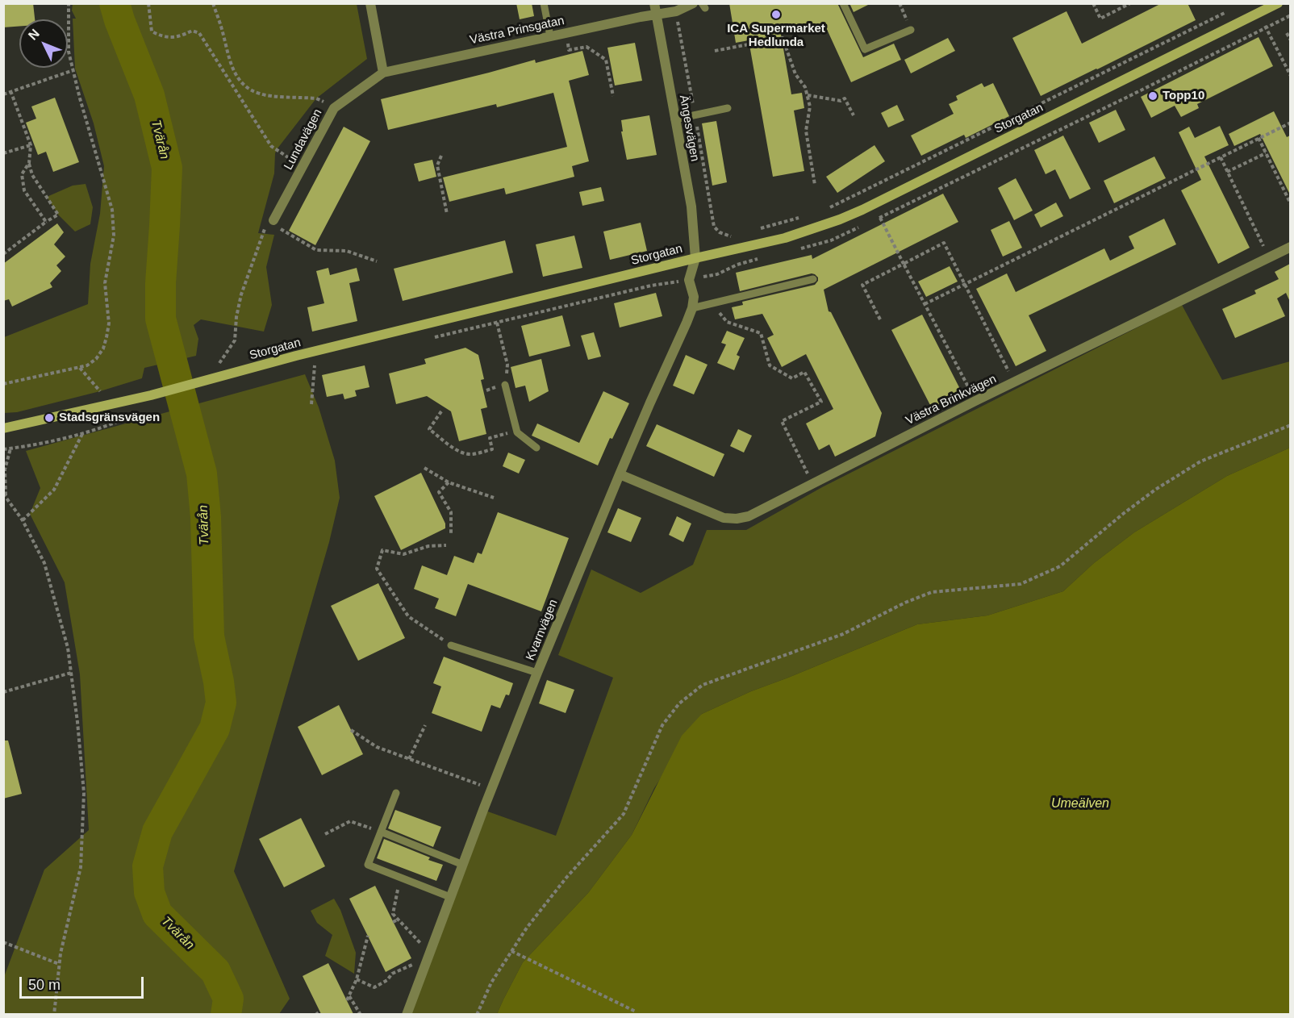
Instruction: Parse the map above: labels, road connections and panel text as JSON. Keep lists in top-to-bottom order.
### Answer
{
  "streets": {
    "street": [
      "Västra Prinsgatan",
      "Storgatan",
      "Ängesvägen",
      "Lundavägen",
      "Västra Brinkvägen",
      "Kvarnvägen"
    ]
  },
  "crossings": [
    ["Västra Prinsgatan", "Ängesvägen"],
    ["Västra Prinsgatan", "Lundavägen"],
    ["Storgatan", "Ängesvägen"],
    ["Storgatan", "Kvarnvägen"],
    ["Ängesvägen", "Kvarnvägen"],
    ["Västra Brinkvägen", "Kvarnvägen"]
  ],
  "water": ["Tvärån", "Umeälven"],
  "places": ["ICA Supermarket Hedlunda", "Topp10", "Stadsgränsvägen"],
  "scale_bar": "50 m",
  "north": "top left"
}
